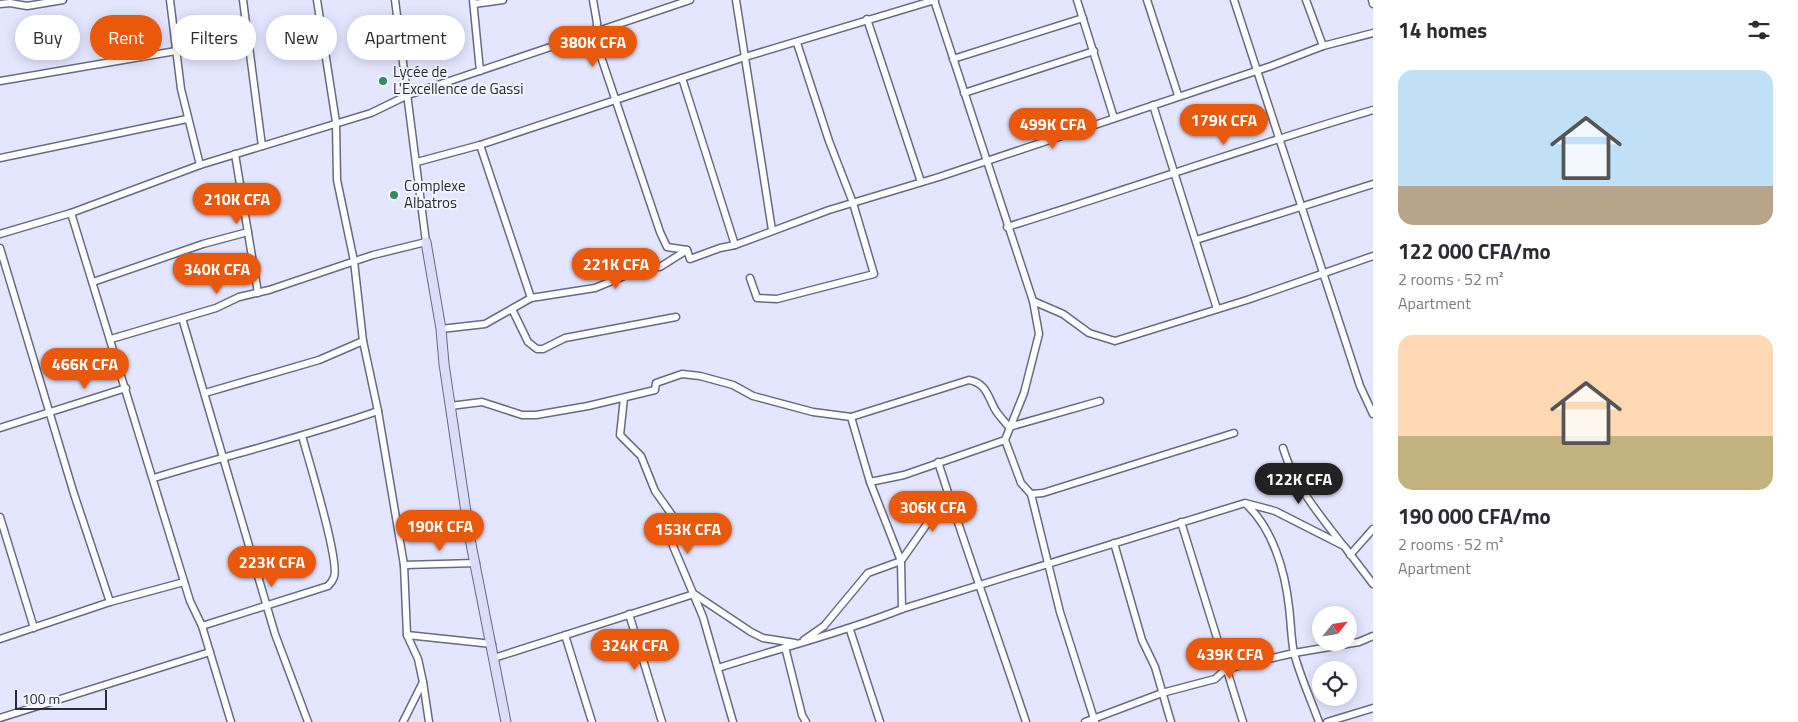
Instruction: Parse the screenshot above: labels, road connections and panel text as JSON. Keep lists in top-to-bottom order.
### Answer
{
  "places": ["Lycée de L'Excellence de Gassi", "Complexe Albatros"],
  "scale_bar": "100 m",
  "north": "top right",
  "page": {
    "heading": "14 homes",
    "chip": [
      "Buy",
      "Rent",
      "Filters",
      "New",
      "Apartment"
    ],
    "price": [
      "380K CFA",
      "179K CFA",
      "499K CFA",
      "210K CFA",
      "221K CFA",
      "340K CFA",
      "466K CFA",
      "122K CFA",
      "306K CFA",
      "190K CFA",
      "153K CFA",
      "223K CFA",
      "324K CFA",
      "439K CFA"
    ],
    "list": [
      {
        "name": "122 000 CFA/mo",
        "note": "2 rooms · 52 m² · Apartment"
      },
      {
        "name": "190 000 CFA/mo",
        "note": "2 rooms · 52 m² · Apartment"
      }
    ],
    "scale": "100 m"
  }
}
